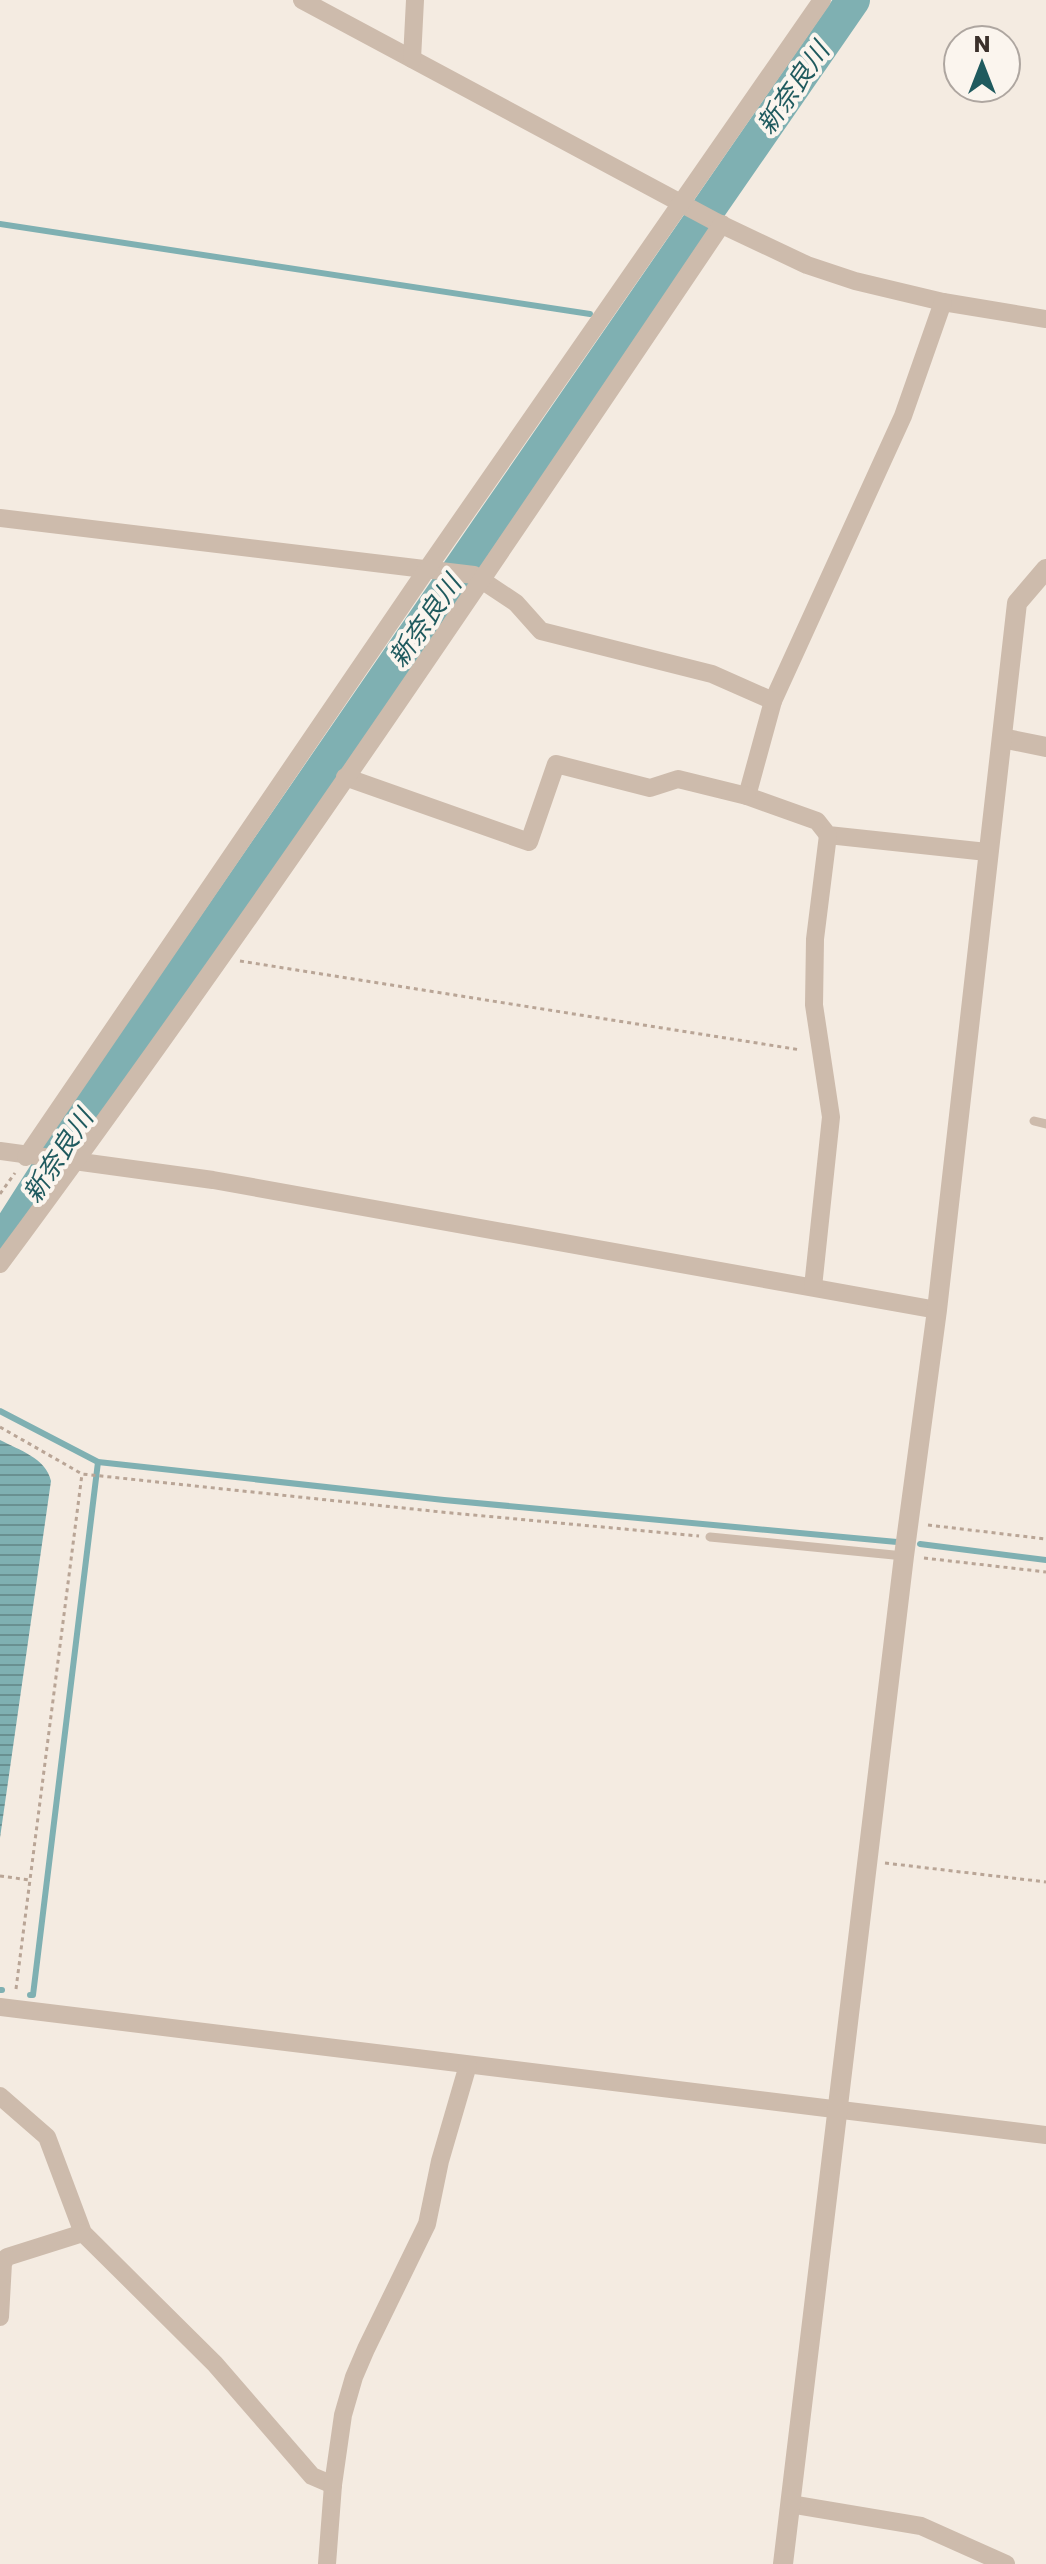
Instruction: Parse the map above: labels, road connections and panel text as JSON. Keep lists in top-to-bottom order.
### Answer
{
  "water": ["新奈良川"],
  "north": "top"
}
